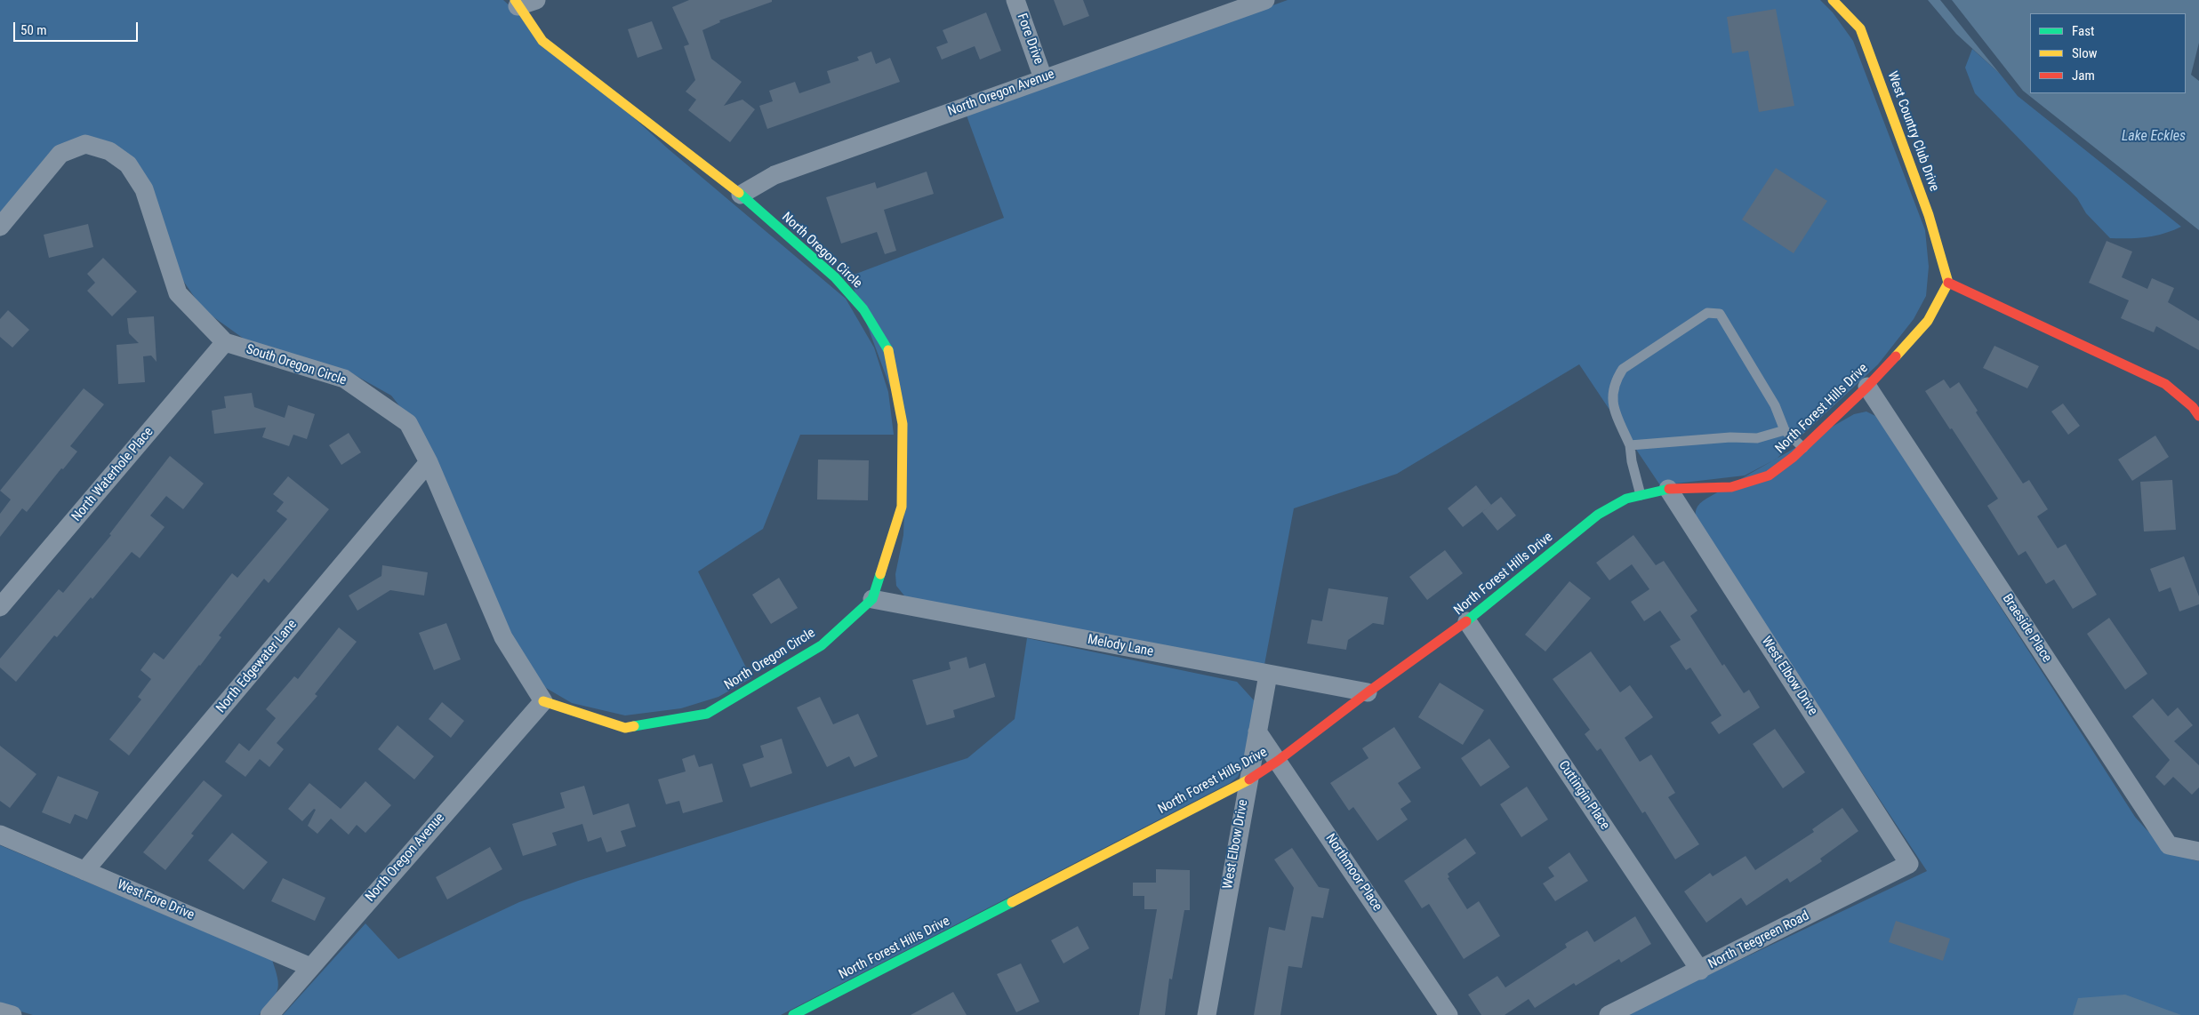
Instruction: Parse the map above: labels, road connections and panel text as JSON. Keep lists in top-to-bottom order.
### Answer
{
  "streets": {
    "street": [
      "Fore Drive",
      "North Oregon Avenue",
      "West Country Club Drive",
      "North Oregon Circle",
      "South Oregon Circle",
      "North Forest Hills Drive",
      "North Waterhole Place",
      "Braeside Place",
      "Melody Lane",
      "North Edgewater Lane",
      "West Elbow Drive",
      "Cuttingin Place",
      "Northmoor Place",
      "West Fore Drive",
      "North Teegreen Road"
    ]
  },
  "crossings": [
    ["Fore Drive", "North Oregon Avenue"],
    ["North Oregon Avenue", "North Oregon Circle"],
    ["North Oregon Avenue", "South Oregon Circle"],
    ["North Oregon Avenue", "West Fore Drive"],
    ["West Country Club Drive", "North Forest Hills Drive"],
    ["North Oregon Circle", "South Oregon Circle"],
    ["North Oregon Circle", "Melody Lane"],
    ["South Oregon Circle", "North Waterhole Place"],
    ["South Oregon Circle", "North Edgewater Lane"],
    ["North Forest Hills Drive", "Braeside Place"],
    ["North Forest Hills Drive", "Melody Lane"],
    ["North Forest Hills Drive", "West Elbow Drive"],
    ["North Forest Hills Drive", "Cuttingin Place"],
    ["North Forest Hills Drive", "Northmoor Place"],
    ["Melody Lane", "West Elbow Drive"],
    ["North Edgewater Lane", "West Fore Drive"],
    ["West Elbow Drive", "Northmoor Place"],
    ["West Elbow Drive", "North Teegreen Road"],
    ["Cuttingin Place", "North Teegreen Road"]
  ],
  "water": ["Lake Eckles"],
  "legend": ["Fast", "Slow", "Jam"],
  "scale_bar": "50 m"
}
